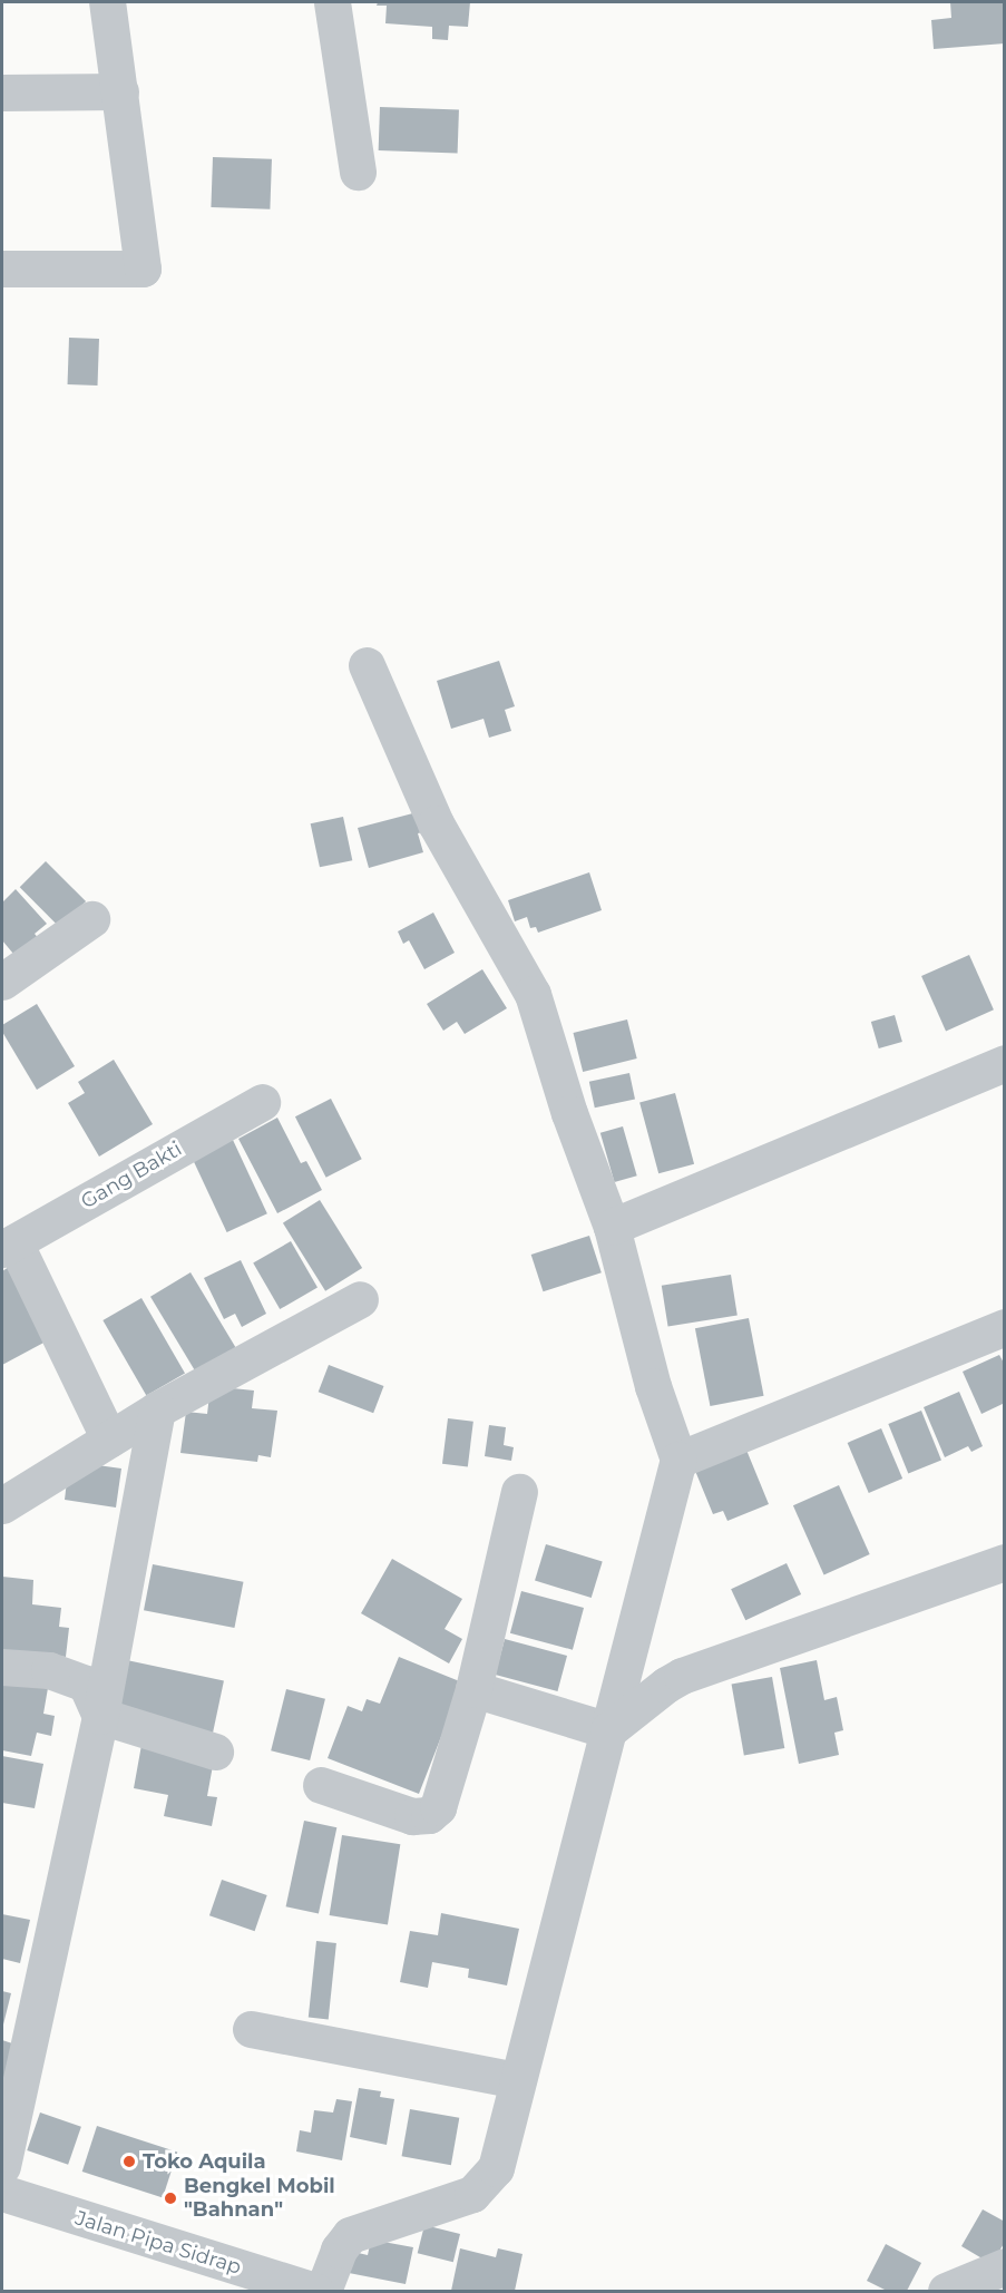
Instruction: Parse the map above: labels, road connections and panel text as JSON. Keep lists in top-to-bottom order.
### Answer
{
  "streets": {
    "street": ["Gang Bakti", "Jalan Pipa Sidrap"]
  },
  "places": ["Toko Aquila", "Bengkel Mobil \"Bahnan\""]
}
